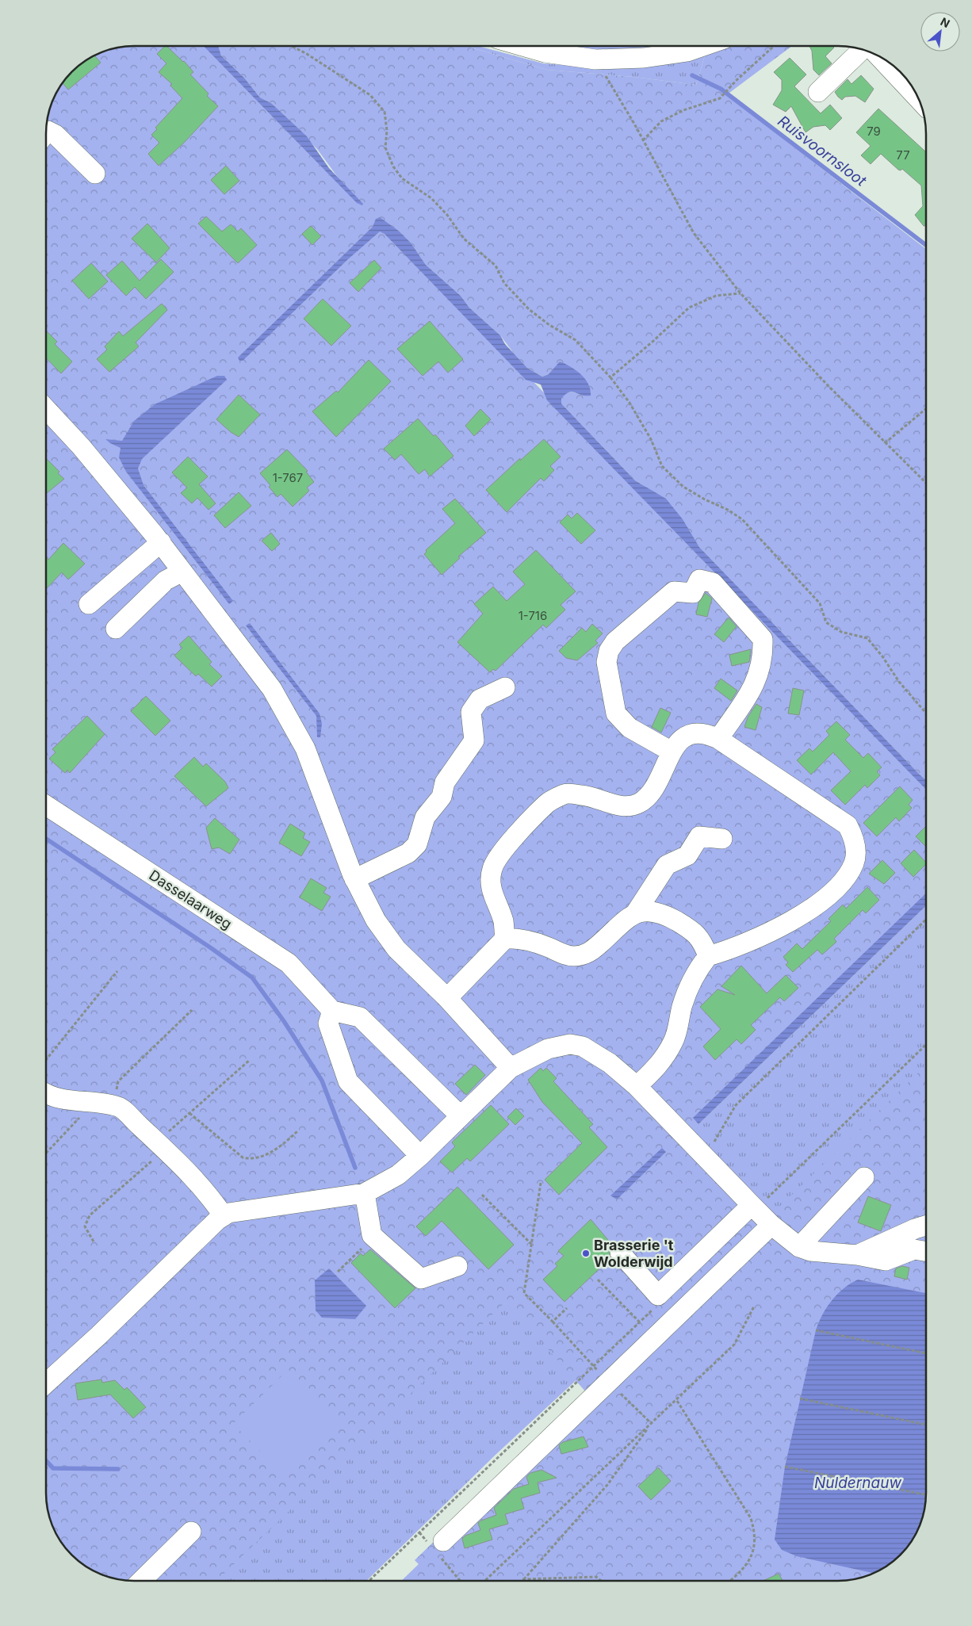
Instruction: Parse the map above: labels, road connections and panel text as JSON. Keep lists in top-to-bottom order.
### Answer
{
  "streets": {
    "street": ["Dasselaarweg"]
  },
  "water": ["Ruisvoornsloot", "Nuldernauw"],
  "places": ["Brasserie 't Wolderwijd"],
  "house_numbers": [
    "79",
    "77",
    "1-767",
    "1-716"
  ],
  "north": "top right"
}
